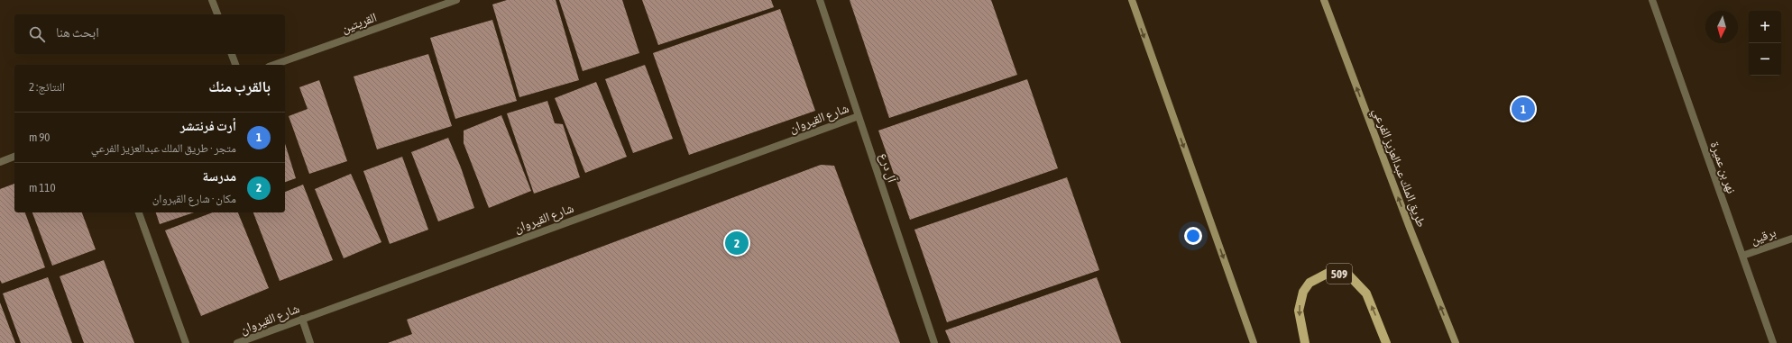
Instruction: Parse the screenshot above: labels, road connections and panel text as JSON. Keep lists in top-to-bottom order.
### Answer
{
  "streets": {
    "main road": ["طريق الملك عبدالعزيز الفرعي", "509"],
    "street": [
      "القريتين",
      "شارع القيروان",
      "آل درع",
      "نهر بن عميرة",
      "برقين"
    ]
  },
  "crossings": [
    ["شارع القيروان", "آل درع"],
    ["نهر بن عميرة", "برقين"]
  ],
  "one_way": ["طريق الملك عبدالعزيز الفرعي"],
  "north": "bottom",
  "page": {
    "map_buttons": ["+", "−"],
    "search": "ابحث هنا",
    "heading": ["بالقرب منك", "النتائج: 2"],
    "pins": ["1", "2"],
    "list": [
      {
        "mark": "1",
        "name": "أرت فرنتشر",
        "note": "متجر · طريق الملك عبدالعزيز الفرعي",
        "value": "90 m"
      },
      {
        "mark": "2",
        "name": "مدرسة",
        "note": "مكان · شارع القيروان",
        "value": "110 m"
      }
    ]
  }
}
